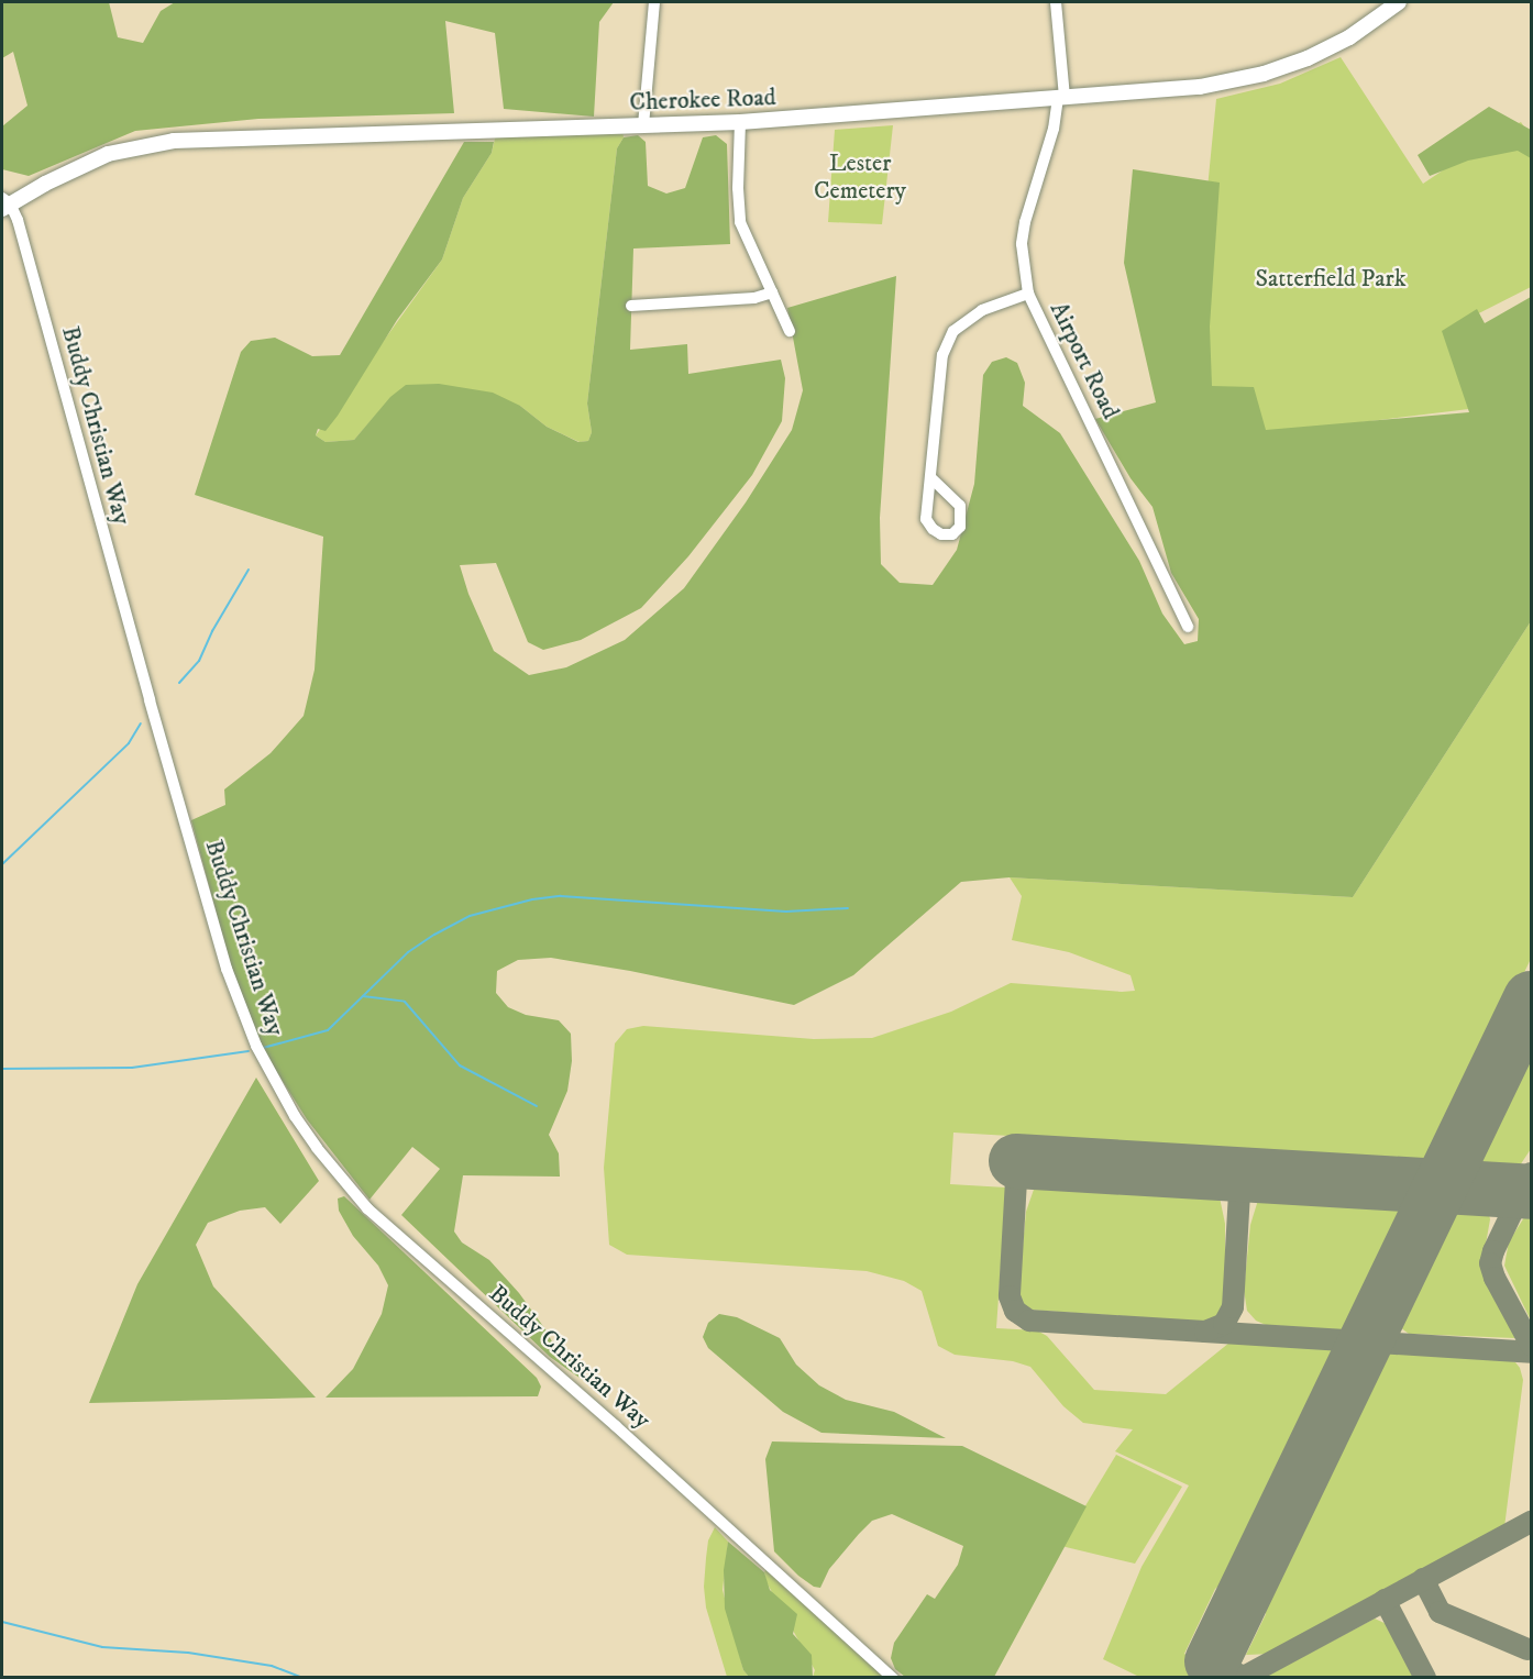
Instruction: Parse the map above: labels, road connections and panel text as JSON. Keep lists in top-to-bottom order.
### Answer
{
  "streets": {
    "main road": ["Cherokee Road"],
    "street": ["Airport Road", "Buddy Christian Way"]
  },
  "crossings": [
    ["Cherokee Road", "Airport Road"],
    ["Cherokee Road", "Buddy Christian Way"]
  ],
  "parks": ["Lester Cemetery", "Satterfield Park"]
}
